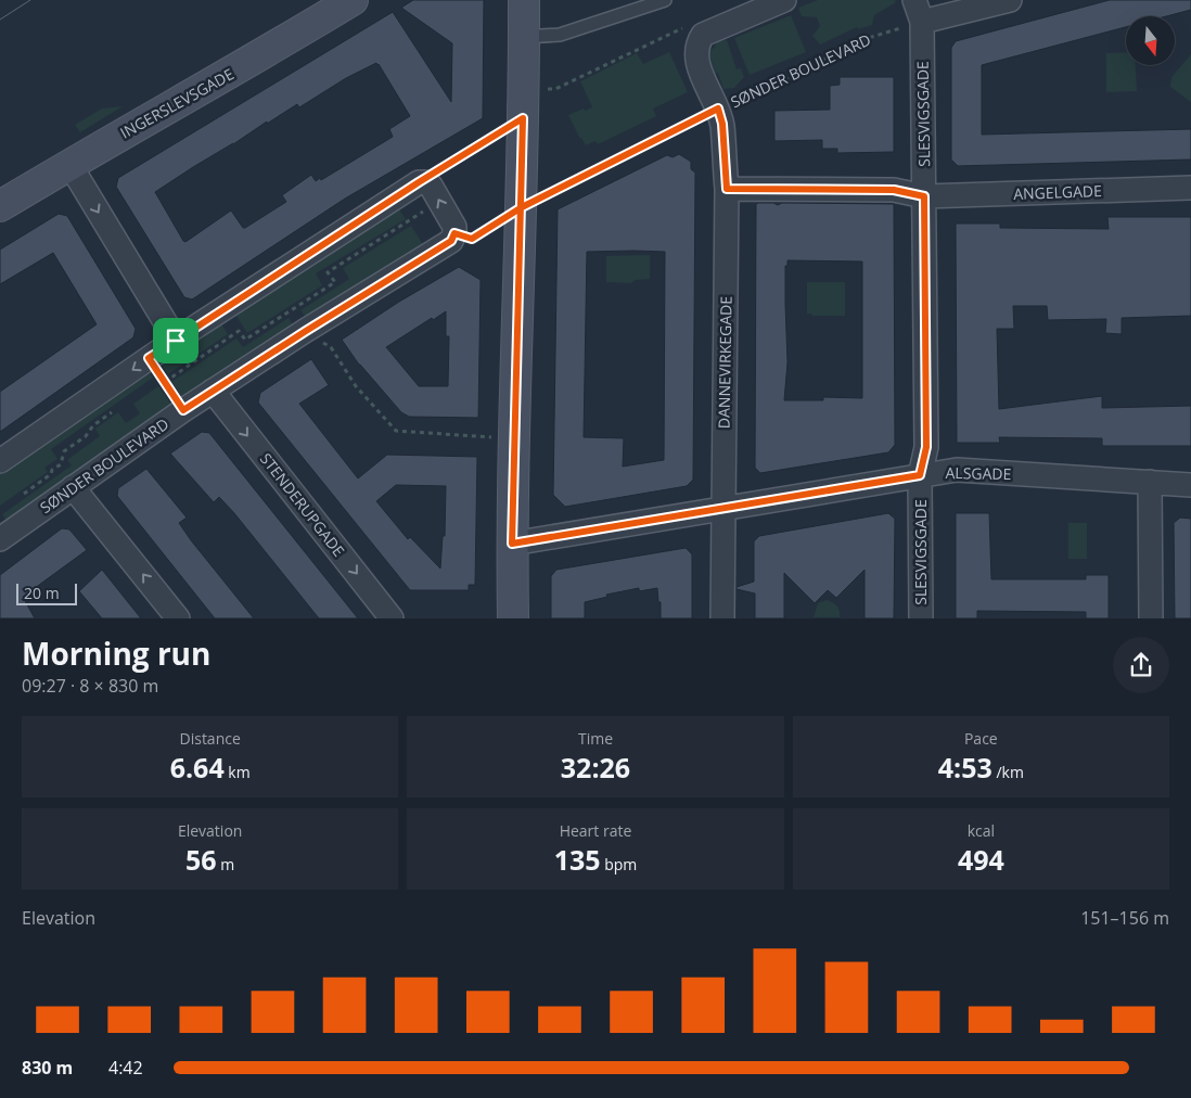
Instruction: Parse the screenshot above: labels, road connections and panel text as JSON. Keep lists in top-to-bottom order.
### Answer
{
  "streets": {
    "street": [
      "SØNDER BOULEVARD",
      "INGERSLEVSGADE",
      "SLESVIGSGADE",
      "ANGELGADE",
      "DANNEVIRKEGADE",
      "ALSGADE",
      "STENDERUPGADE"
    ]
  },
  "crossings": [
    ["SØNDER BOULEVARD", "SLESVIGSGADE"],
    ["SØNDER BOULEVARD", "DANNEVIRKEGADE"],
    ["SØNDER BOULEVARD", "STENDERUPGADE"],
    ["SLESVIGSGADE", "ANGELGADE"],
    ["SLESVIGSGADE", "ALSGADE"],
    ["ANGELGADE", "DANNEVIRKEGADE"],
    ["DANNEVIRKEGADE", "ALSGADE"]
  ],
  "scale_bar": "20 m",
  "north": "bottom",
  "page": {
    "scale": "20 m",
    "heading": ["Morning run", "09:27 · 8 × 830 m"],
    "stats": [
      ["Distance", "6.64 km"],
      ["Time", "32:26"],
      ["Pace", "4:53 /km"],
      ["Elevation", "56 m"],
      ["Heart rate", "135 bpm"],
      ["kcal", "494"]
    ],
    "chart": ["Elevation", "151–156 m"],
    "list": [
      {
        "name": "830 m",
        "note": "4:42"
      }
    ]
  }
}
